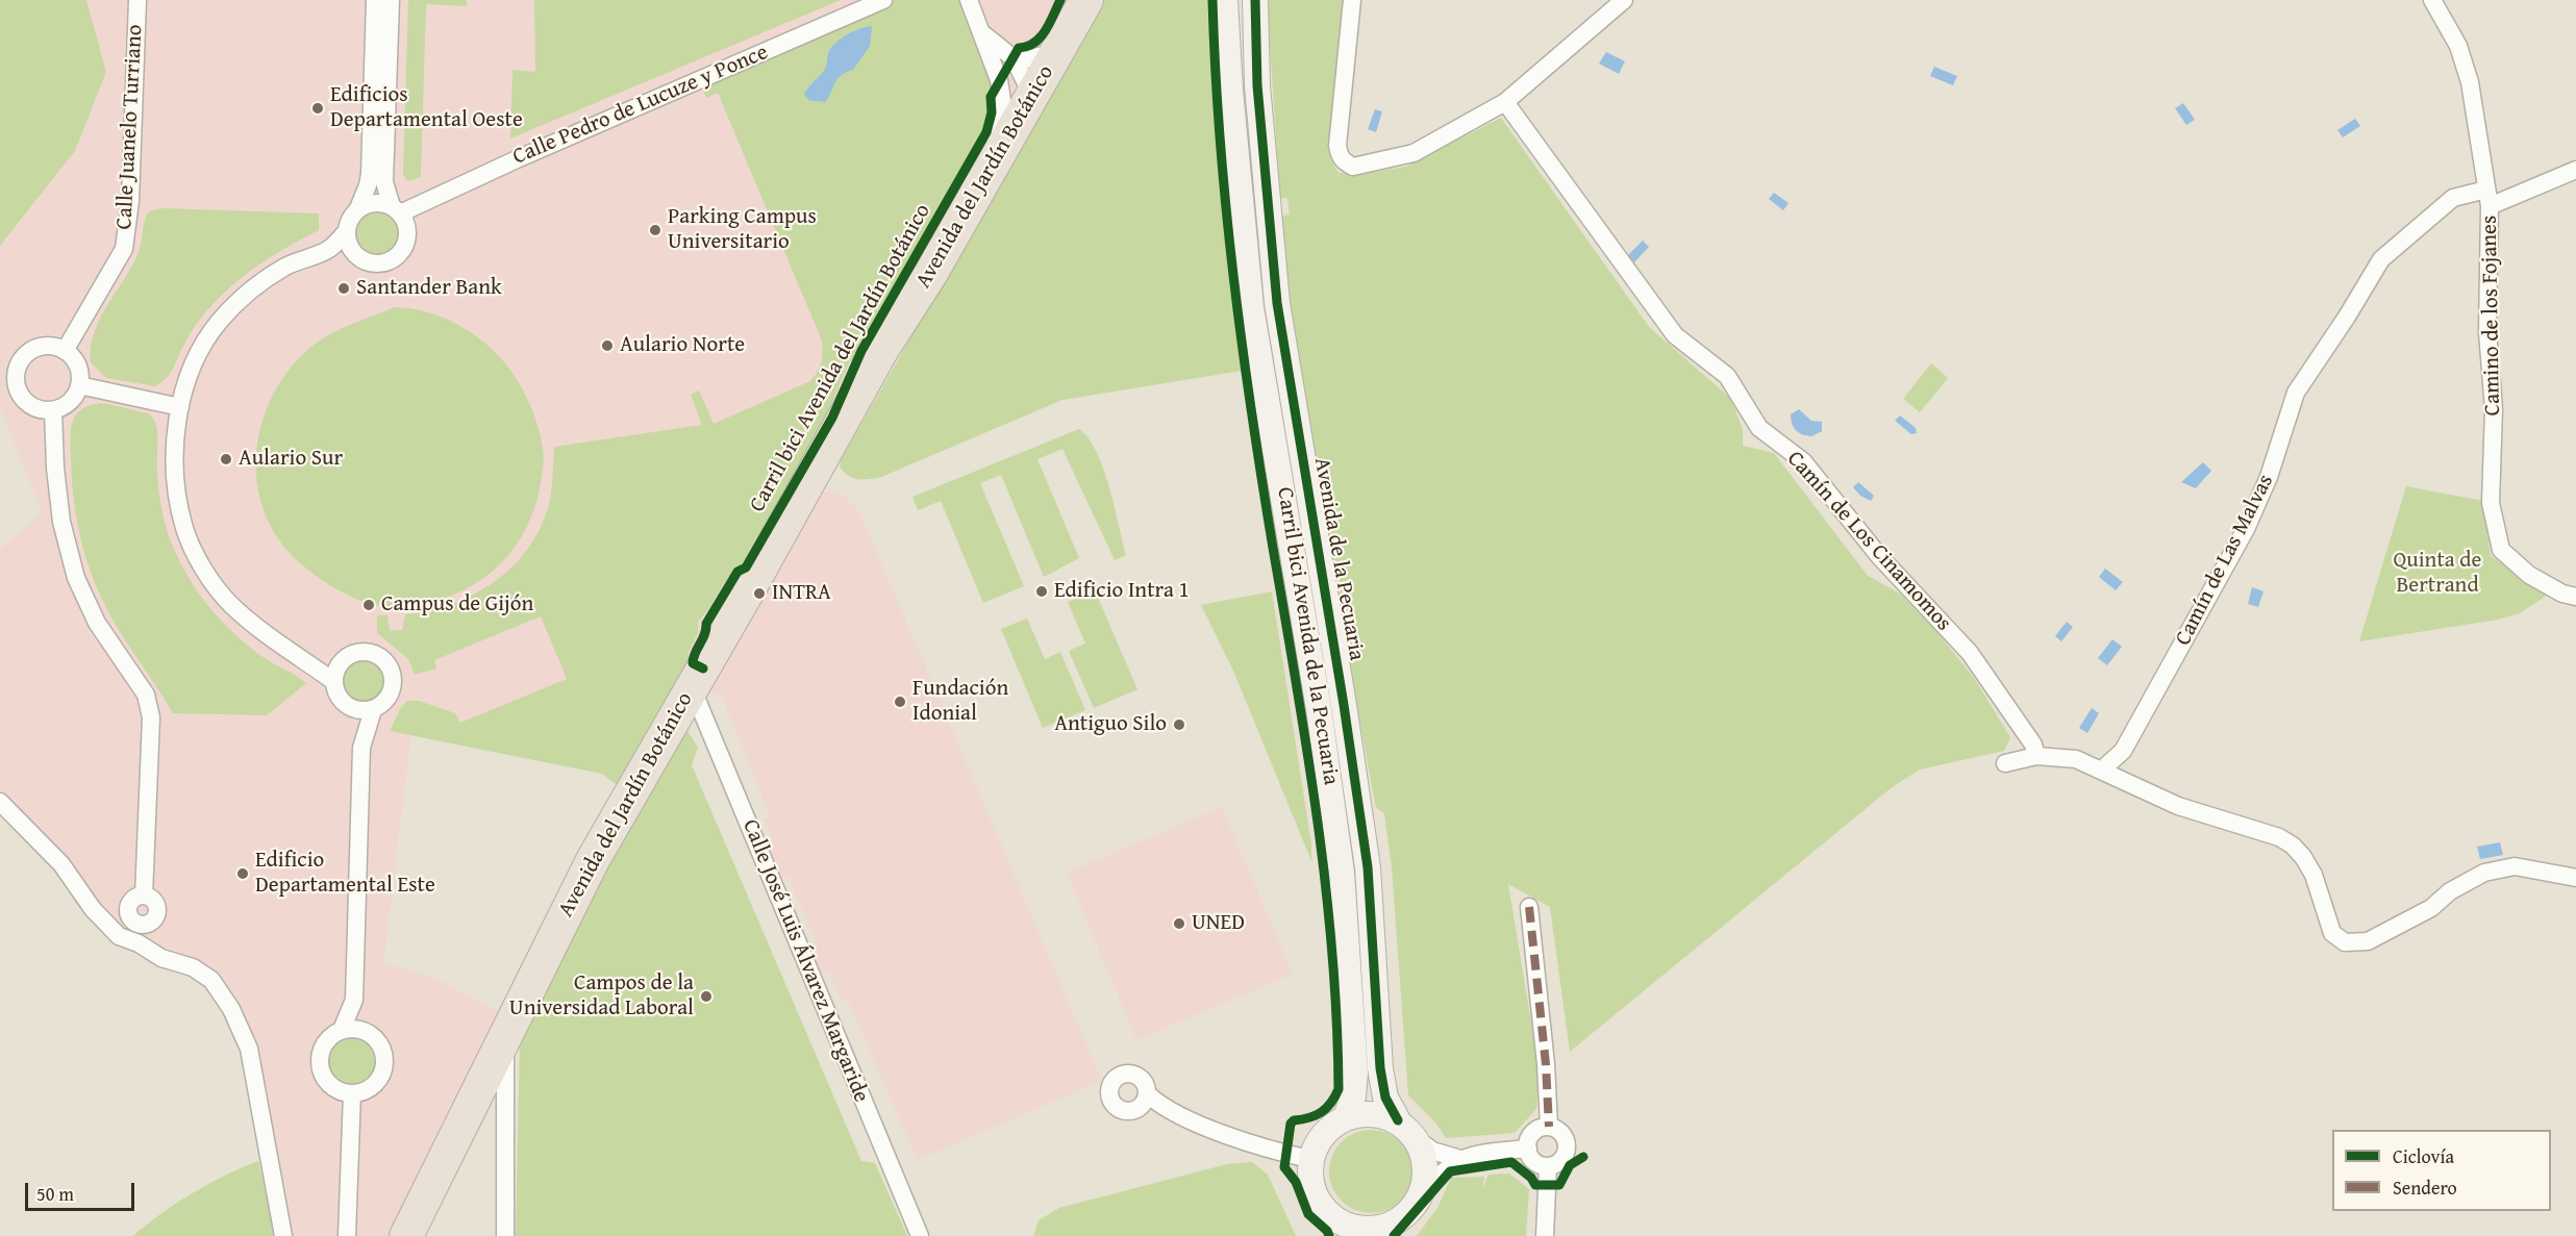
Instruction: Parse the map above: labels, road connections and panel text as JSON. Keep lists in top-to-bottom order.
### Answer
{
  "streets": {
    "highway": ["Avenida del Jardín Botánico"],
    "street": [
      "Calle Pedro de Lucuze y Ponce",
      "Calle Juanelo Turriano",
      "Camino de los Fojanes",
      "Camín de Los Cinamomos",
      "Avenida de la Pecuaria",
      "Camín de Las Malvas",
      "Calle José Luis Álvarez Margaride"
    ],
    "cycle path": ["Carril bici Avenida del Jardín Botánico", "Carril bici Avenida de la Pecuaria"]
  },
  "crossings": [
    ["Avenida del Jardín Botánico", "Calle José Luis Álvarez Margaride"],
    ["Camino de los Fojanes", "Camín de Las Malvas"]
  ],
  "parks": ["Quinta de Bertrand"],
  "places": [
    "Edificios Departamental Oeste",
    "Parking Campus Universitario",
    "Santander Bank",
    "Aulario Norte",
    "Aulario Sur",
    "Edificio Intra 1",
    "INTRA",
    "Campus de Gijón",
    "Fundación Idonial",
    "Antiguo Silo",
    "Edificio Departamental Este",
    "UNED",
    "Campos de la Universidad Laboral"
  ],
  "legend": ["Ciclovía", "Sendero"],
  "scale_bar": "50 m"
}
